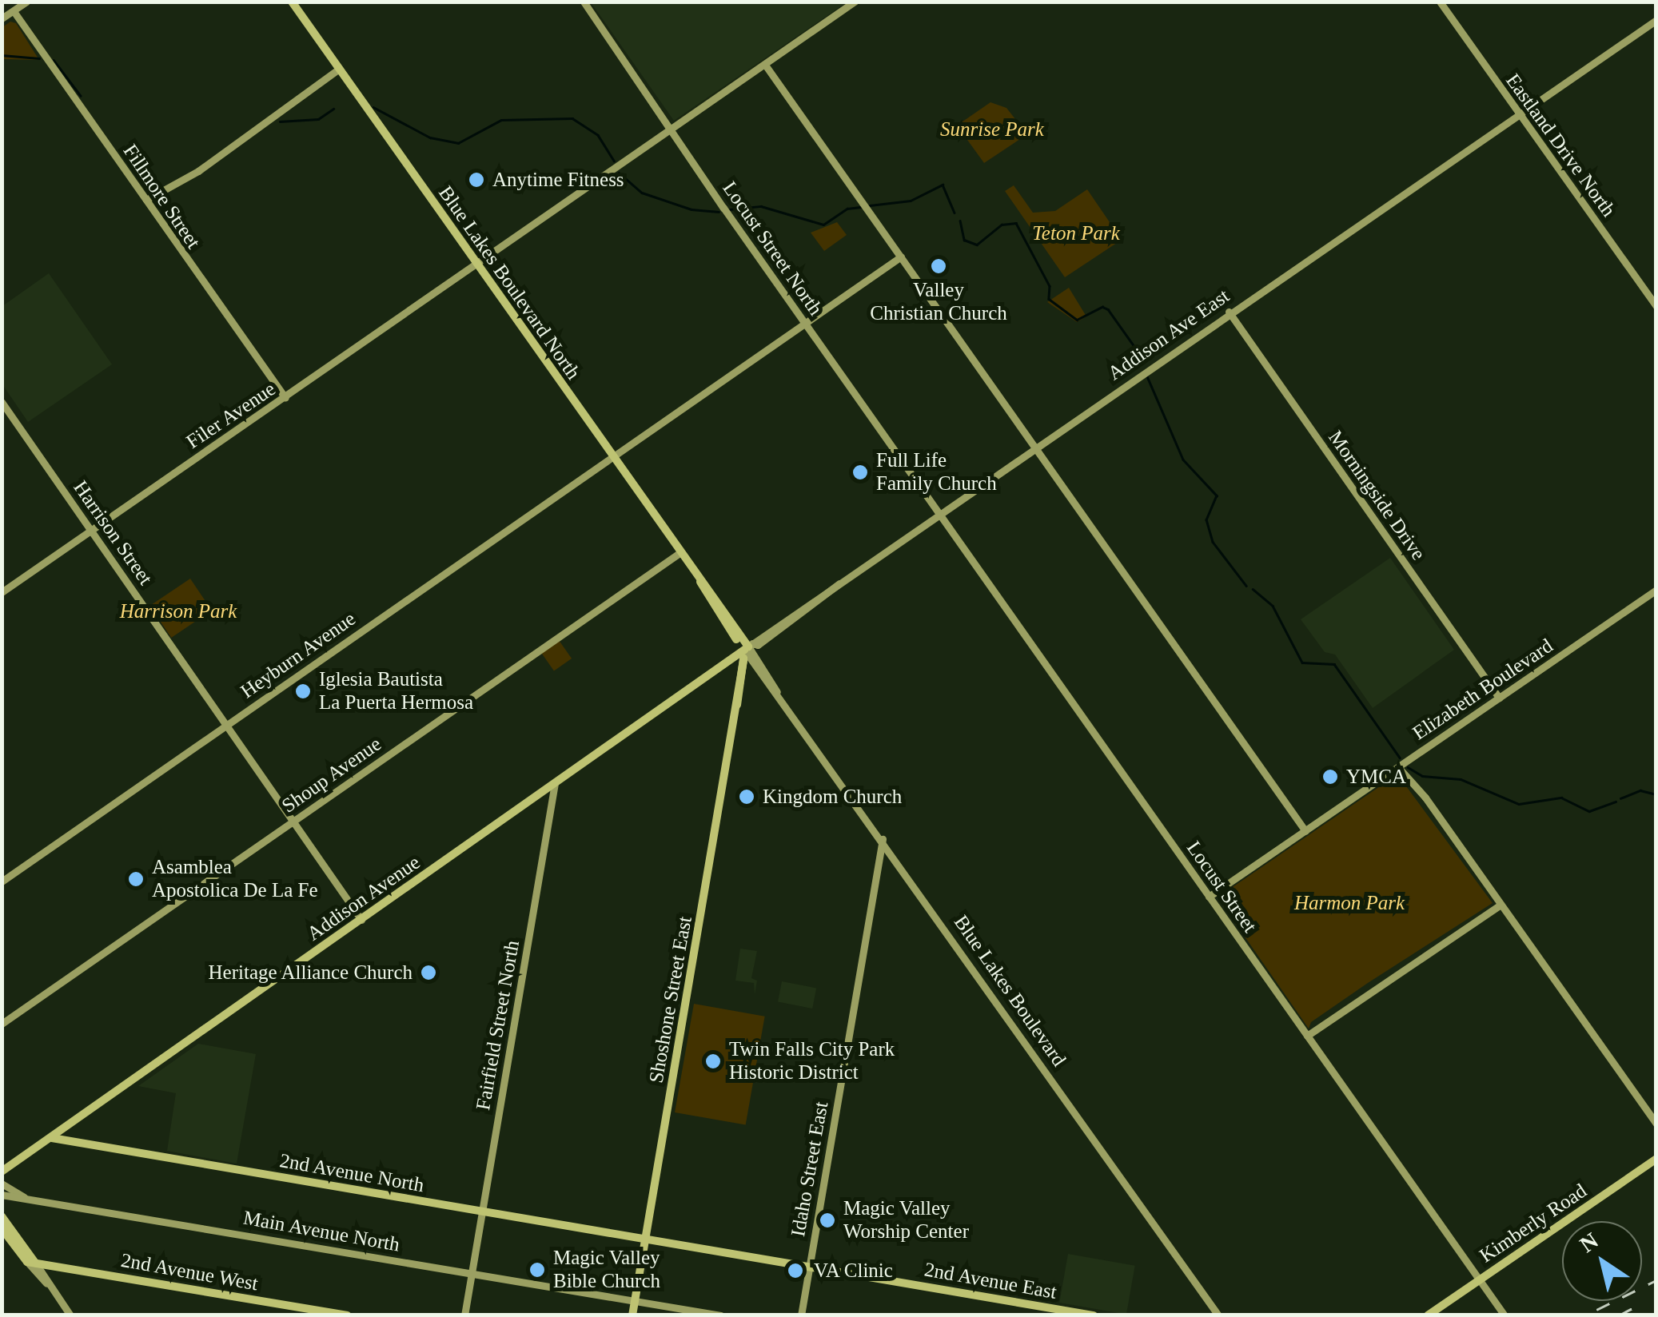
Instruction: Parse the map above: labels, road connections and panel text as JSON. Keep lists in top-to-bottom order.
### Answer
{
  "streets": {
    "main road": [
      "Blue Lakes Boulevard North",
      "Addison Avenue",
      "Shoshone Street East",
      "2nd Avenue North",
      "Kimberly Road",
      "2nd Avenue West",
      "2nd Avenue East"
    ],
    "street": [
      "Eastland Drive North",
      "Fillmore Street",
      "Locust Street North",
      "Addison Ave East",
      "Filer Avenue",
      "Morningside Drive",
      "Harrison Street",
      "Heyburn Avenue",
      "Elizabeth Boulevard",
      "Shoup Avenue",
      "Locust Street",
      "Blue Lakes Boulevard",
      "Fairfield Street North",
      "Idaho Street East",
      "Main Avenue North"
    ]
  },
  "crossings": [
    ["Eastland Drive North", "Addison Ave East"],
    ["Fillmore Street", "Filer Avenue"],
    ["Locust Street North", "Addison Ave East"],
    ["Locust Street North", "Filer Avenue"],
    ["Locust Street North", "Heyburn Avenue"],
    ["Locust Street North", "Locust Street"],
    ["Blue Lakes Boulevard North", "Addison Ave East"],
    ["Blue Lakes Boulevard North", "Filer Avenue"],
    ["Blue Lakes Boulevard North", "Heyburn Avenue"],
    ["Blue Lakes Boulevard North", "Shoup Avenue"],
    ["Blue Lakes Boulevard North", "Addison Avenue"],
    ["Blue Lakes Boulevard North", "Blue Lakes Boulevard"],
    ["Blue Lakes Boulevard North", "Shoshone Street East"],
    ["Addison Ave East", "Morningside Drive"],
    ["Addison Ave East", "Locust Street"],
    ["Addison Ave East", "Addison Avenue"],
    ["Addison Ave East", "Blue Lakes Boulevard"],
    ["Addison Ave East", "Shoshone Street East"],
    ["Filer Avenue", "Harrison Street"],
    ["Morningside Drive", "Elizabeth Boulevard"],
    ["Harrison Street", "Heyburn Avenue"],
    ["Harrison Street", "Shoup Avenue"],
    ["Harrison Street", "Addison Avenue"],
    ["Elizabeth Boulevard", "Locust Street"],
    ["Locust Street", "Kimberly Road"],
    ["Addison Avenue", "Blue Lakes Boulevard"],
    ["Addison Avenue", "Shoshone Street East"],
    ["Addison Avenue", "Fairfield Street North"],
    ["Addison Avenue", "2nd Avenue North"],
    ["Blue Lakes Boulevard", "Shoshone Street East"],
    ["Blue Lakes Boulevard", "Idaho Street East"],
    ["Shoshone Street East", "2nd Avenue North"],
    ["Shoshone Street East", "Main Avenue North"],
    ["Shoshone Street East", "2nd Avenue East"],
    ["Fairfield Street North", "2nd Avenue North"],
    ["Fairfield Street North", "Main Avenue North"],
    ["Idaho Street East", "2nd Avenue East"],
    ["2nd Avenue North", "2nd Avenue East"]
  ],
  "parks": [
    "Sunrise Park",
    "Teton Park",
    "Harrison Park",
    "Harmon Park"
  ],
  "places": [
    "Anytime Fitness",
    "Valley Christian Church",
    "Full Life Family Church",
    "Iglesia Bautista La Puerta Hermosa",
    "YMCA",
    "Kingdom Church",
    "Asamblea Apostolica De La Fe",
    "Heritage Alliance Church",
    "Twin Falls City Park Historic District",
    "Magic Valley Worship Center",
    "Magic Valley Bible Church",
    "VA Clinic"
  ],
  "north": "top left"
}
